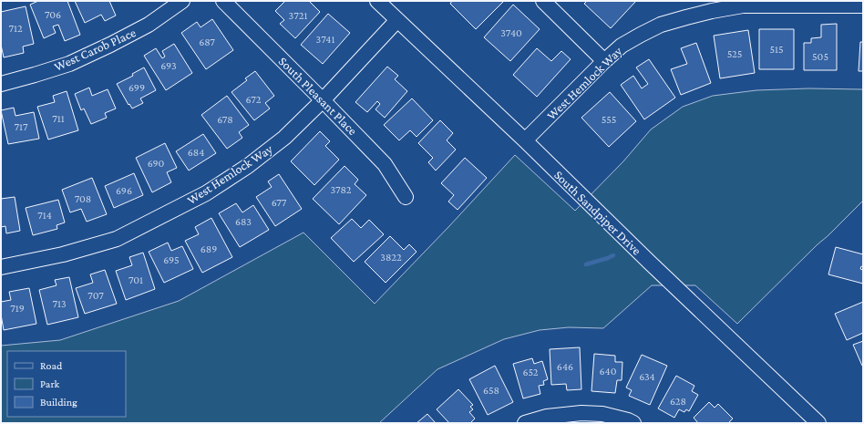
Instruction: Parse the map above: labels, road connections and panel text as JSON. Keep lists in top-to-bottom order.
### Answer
{
  "streets": {
    "street": [
      "West Carob Place",
      "West Hemlock Way",
      "South Pleasant Place",
      "South Sandpiper Drive"
    ]
  },
  "crossings": [
    ["West Hemlock Way", "South Pleasant Place"],
    ["West Hemlock Way", "South Sandpiper Drive"]
  ],
  "house_numbers": [
    "706",
    "3721",
    "712",
    "3740",
    "3741",
    "687",
    "515",
    "525",
    "505",
    "693",
    "699",
    "672",
    "711",
    "678",
    "555",
    "717",
    "684",
    "690",
    "3782",
    "696",
    "708",
    "677",
    "714",
    "683",
    "689",
    "3822",
    "695",
    "701",
    "707",
    "713",
    "719",
    "646",
    "640",
    "652",
    "634",
    "658",
    "628"
  ],
  "legend": ["Road", "Park", "Building"]
}
